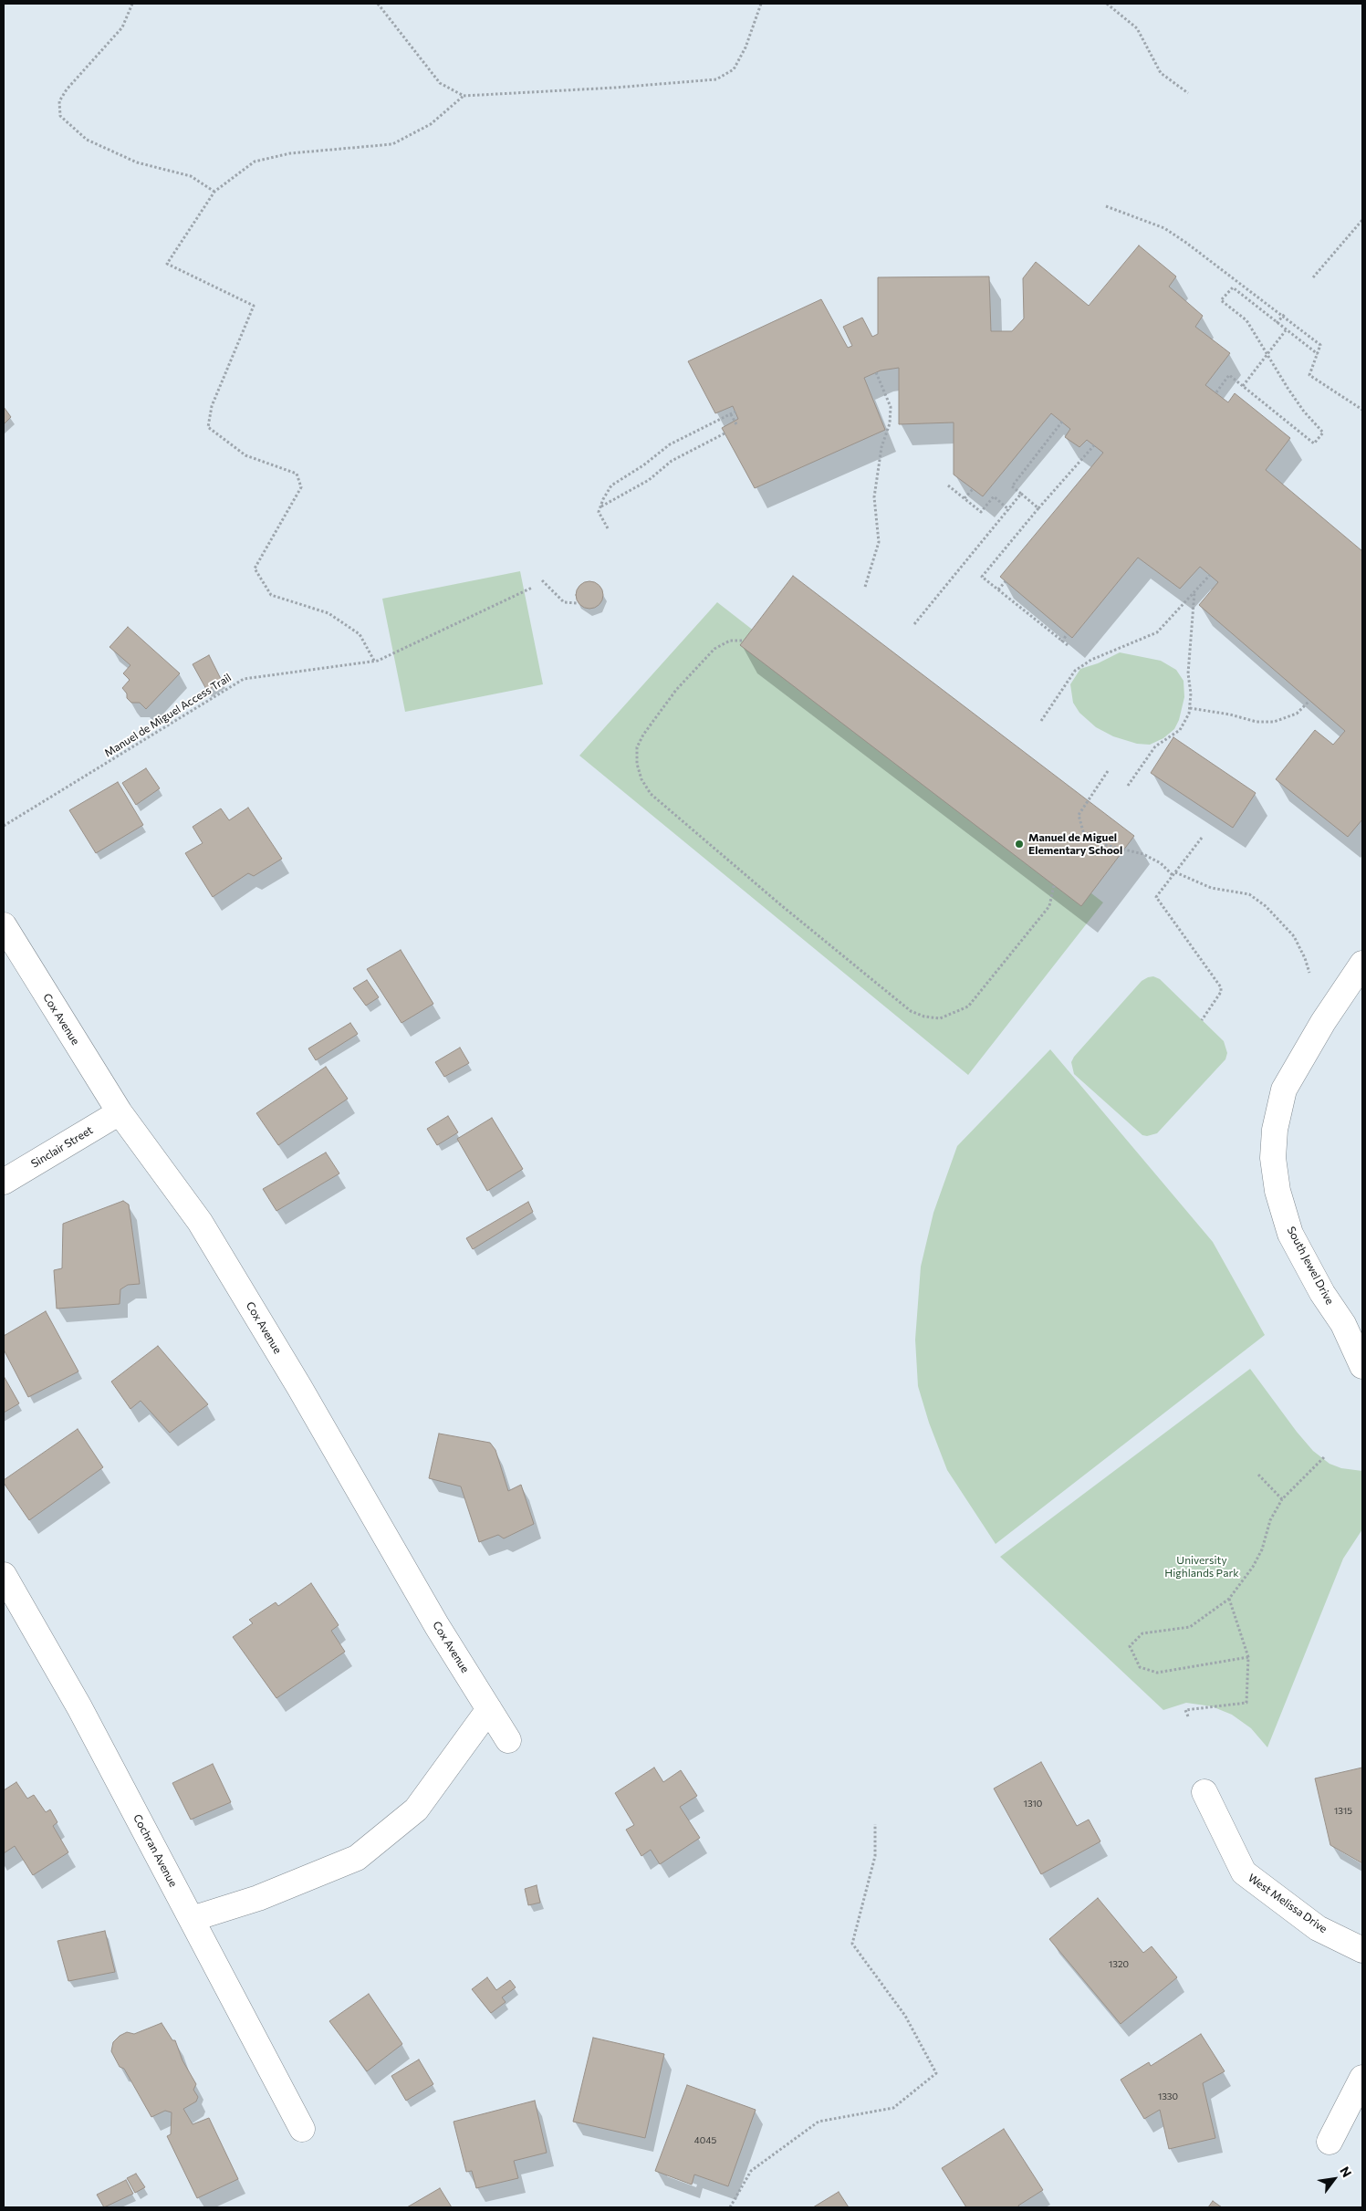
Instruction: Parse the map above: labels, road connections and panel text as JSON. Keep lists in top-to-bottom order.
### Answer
{
  "streets": {
    "street": [
      "Cox Avenue",
      "Sinclair Street",
      "South Jewel Drive",
      "Cochran Avenue",
      "West Melissa Drive"
    ],
    "path": ["Manuel de Miguel Access Trail"]
  },
  "crossings": [
    ["Cox Avenue", "Sinclair Street"]
  ],
  "parks": ["University Highlands Park"],
  "places": ["Manuel de Miguel Elementary School"],
  "house_numbers": [
    "1310",
    "1315",
    "1320",
    "1330",
    "4045"
  ],
  "north": "top right"
}
